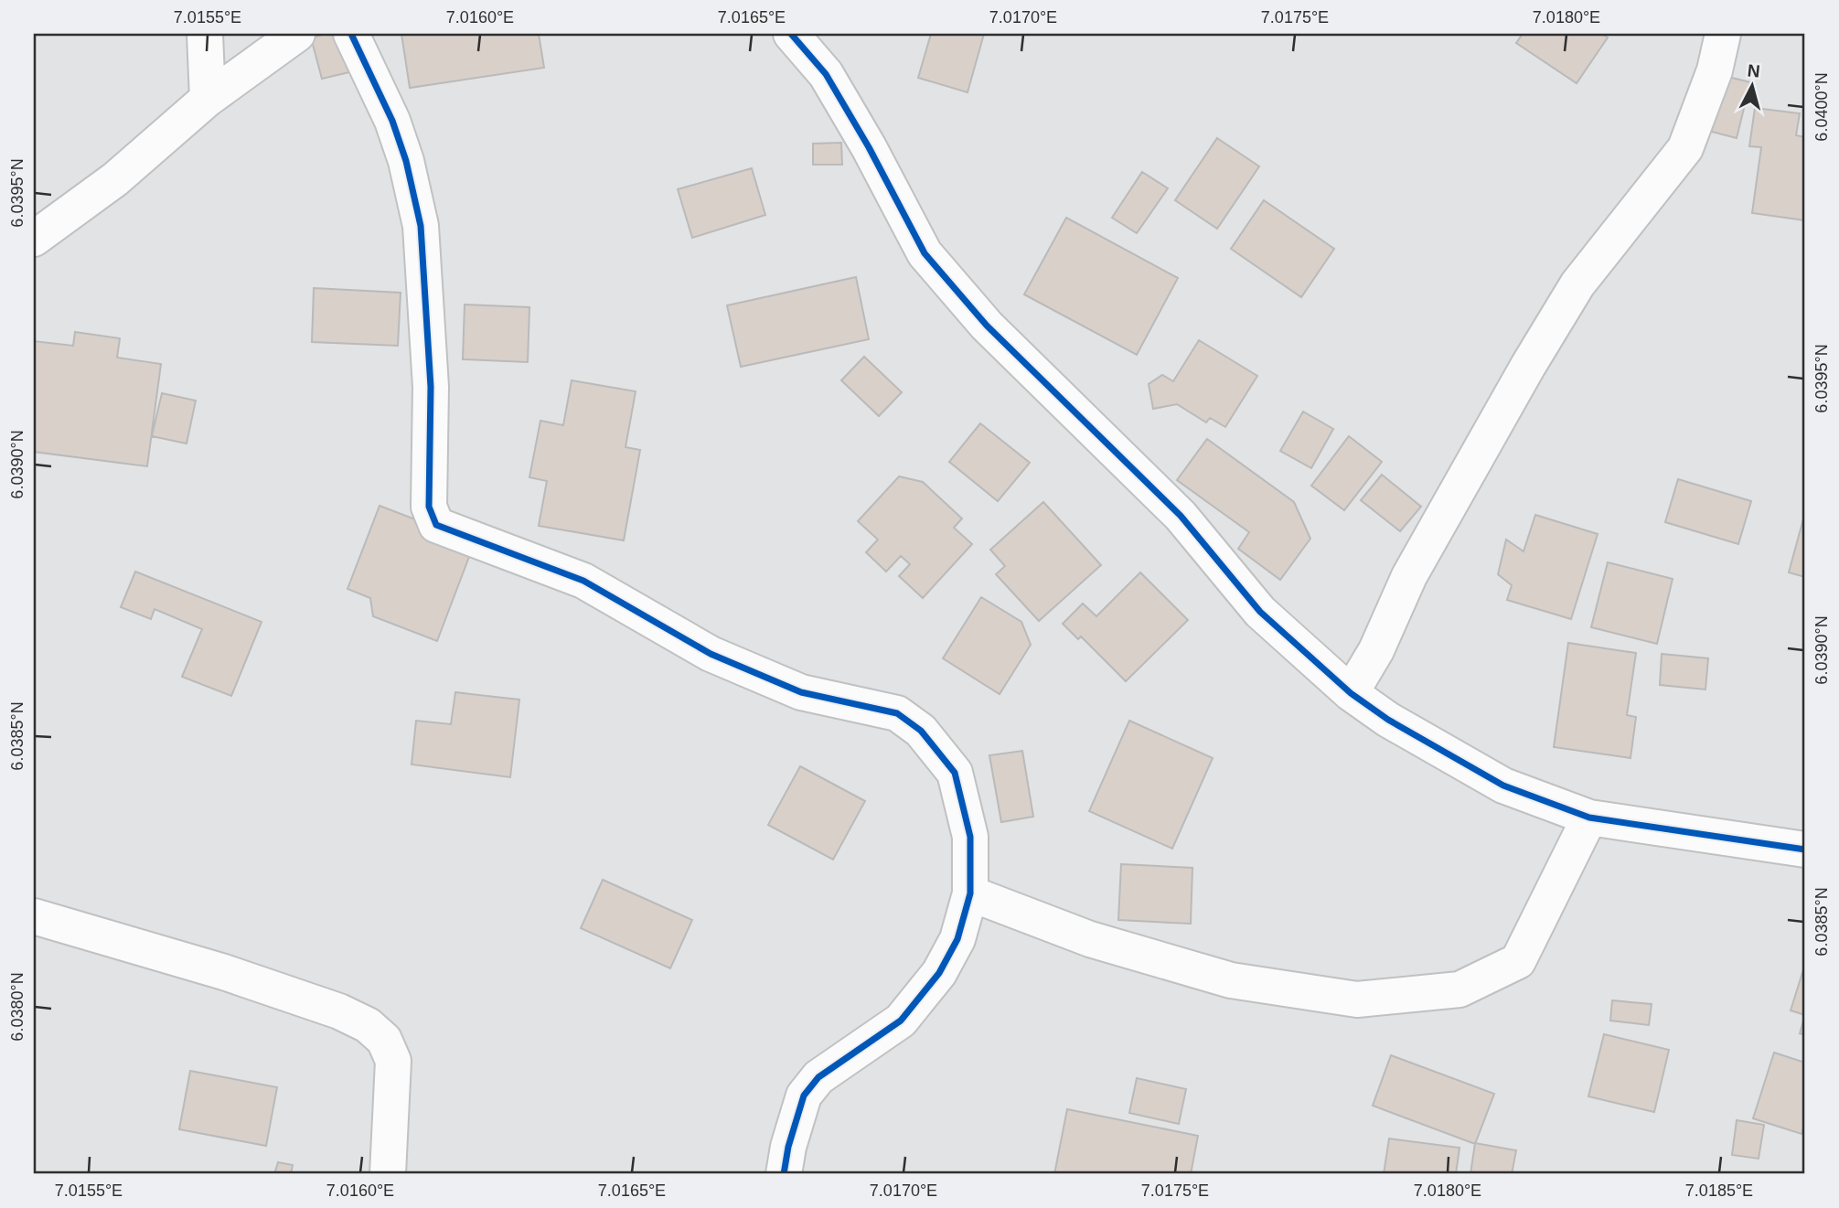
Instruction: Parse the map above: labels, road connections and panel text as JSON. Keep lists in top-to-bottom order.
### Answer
{
  "north": "top",
  "coordinates": [
    "7.0155°E",
    "7.0160°E",
    "7.0165°E",
    "7.0170°E",
    "7.0175°E",
    "7.0180°E",
    "6.0400°N",
    "6.0395°N",
    "6.0390°N",
    "6.0385°N",
    "6.0380°N",
    "7.0185°E"
  ]
}
